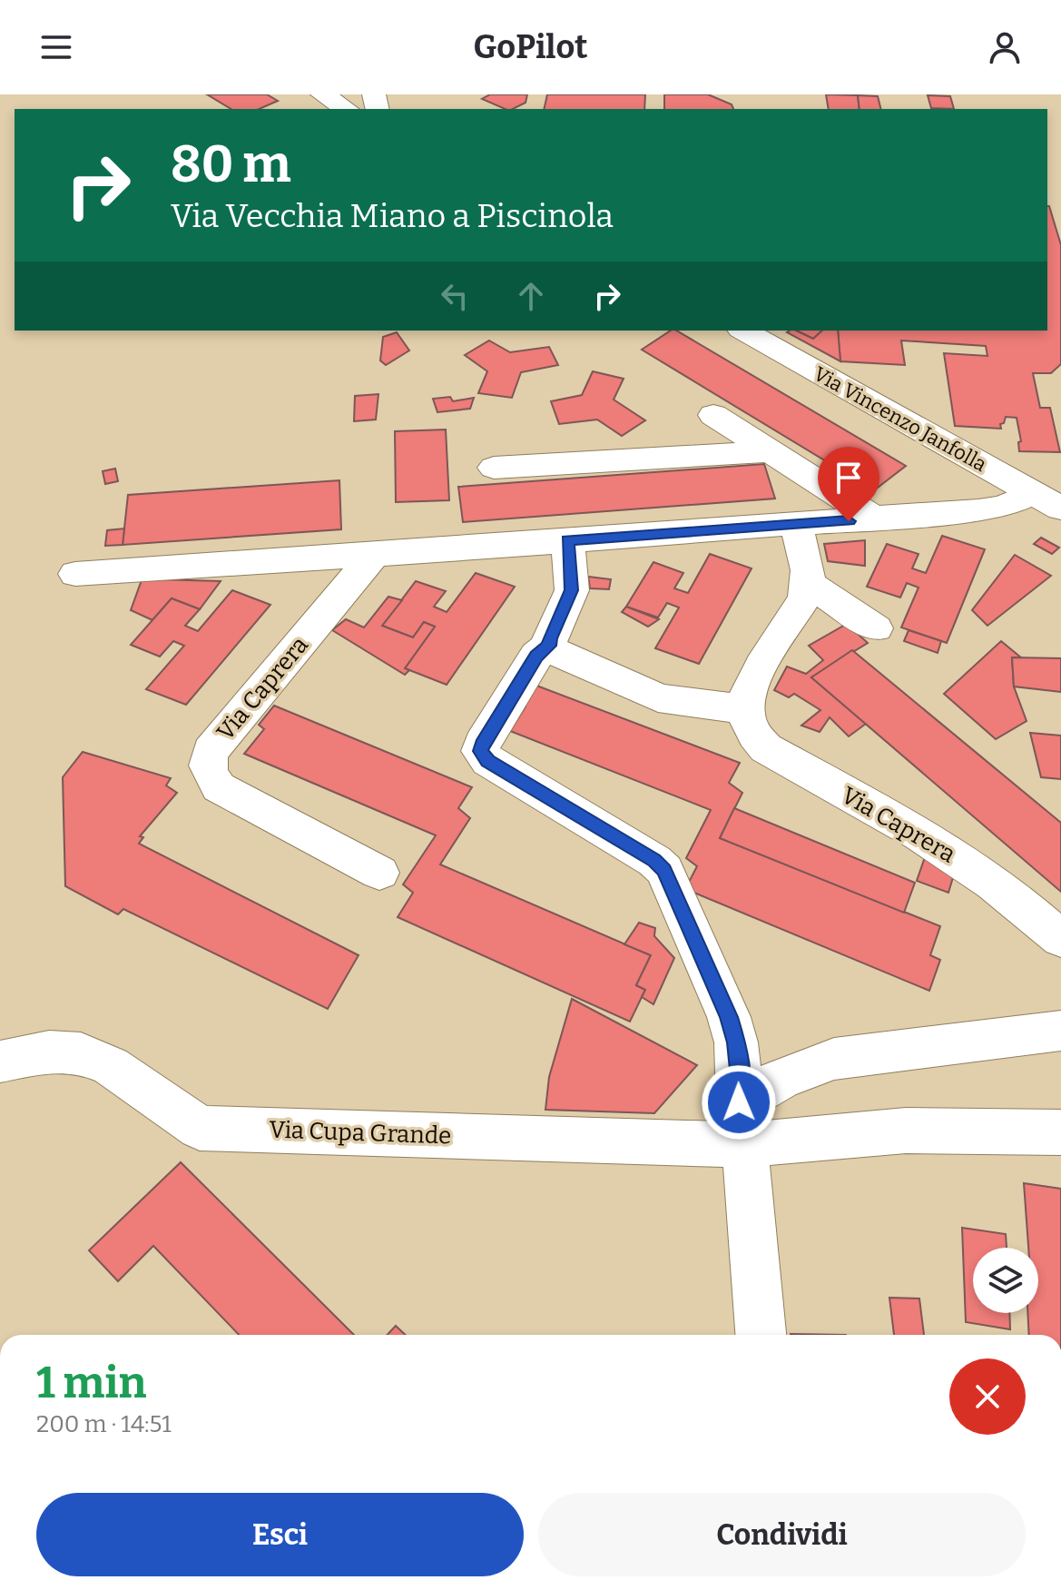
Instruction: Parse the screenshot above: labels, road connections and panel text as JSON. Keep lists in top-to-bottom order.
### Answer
{
  "streets": {
    "street": ["Via Vincenzo Janfolla", "Via Caprera", "Via Cupa Grande"]
  },
  "page": {
    "header": "GoPilot",
    "turn": ["80 m", "Via Vecchia Miano a Piscinola"],
    "heading": ["1 min", "200 m · 14:51"],
    "buttons": ["Esci", "Condividi"]
  }
}
